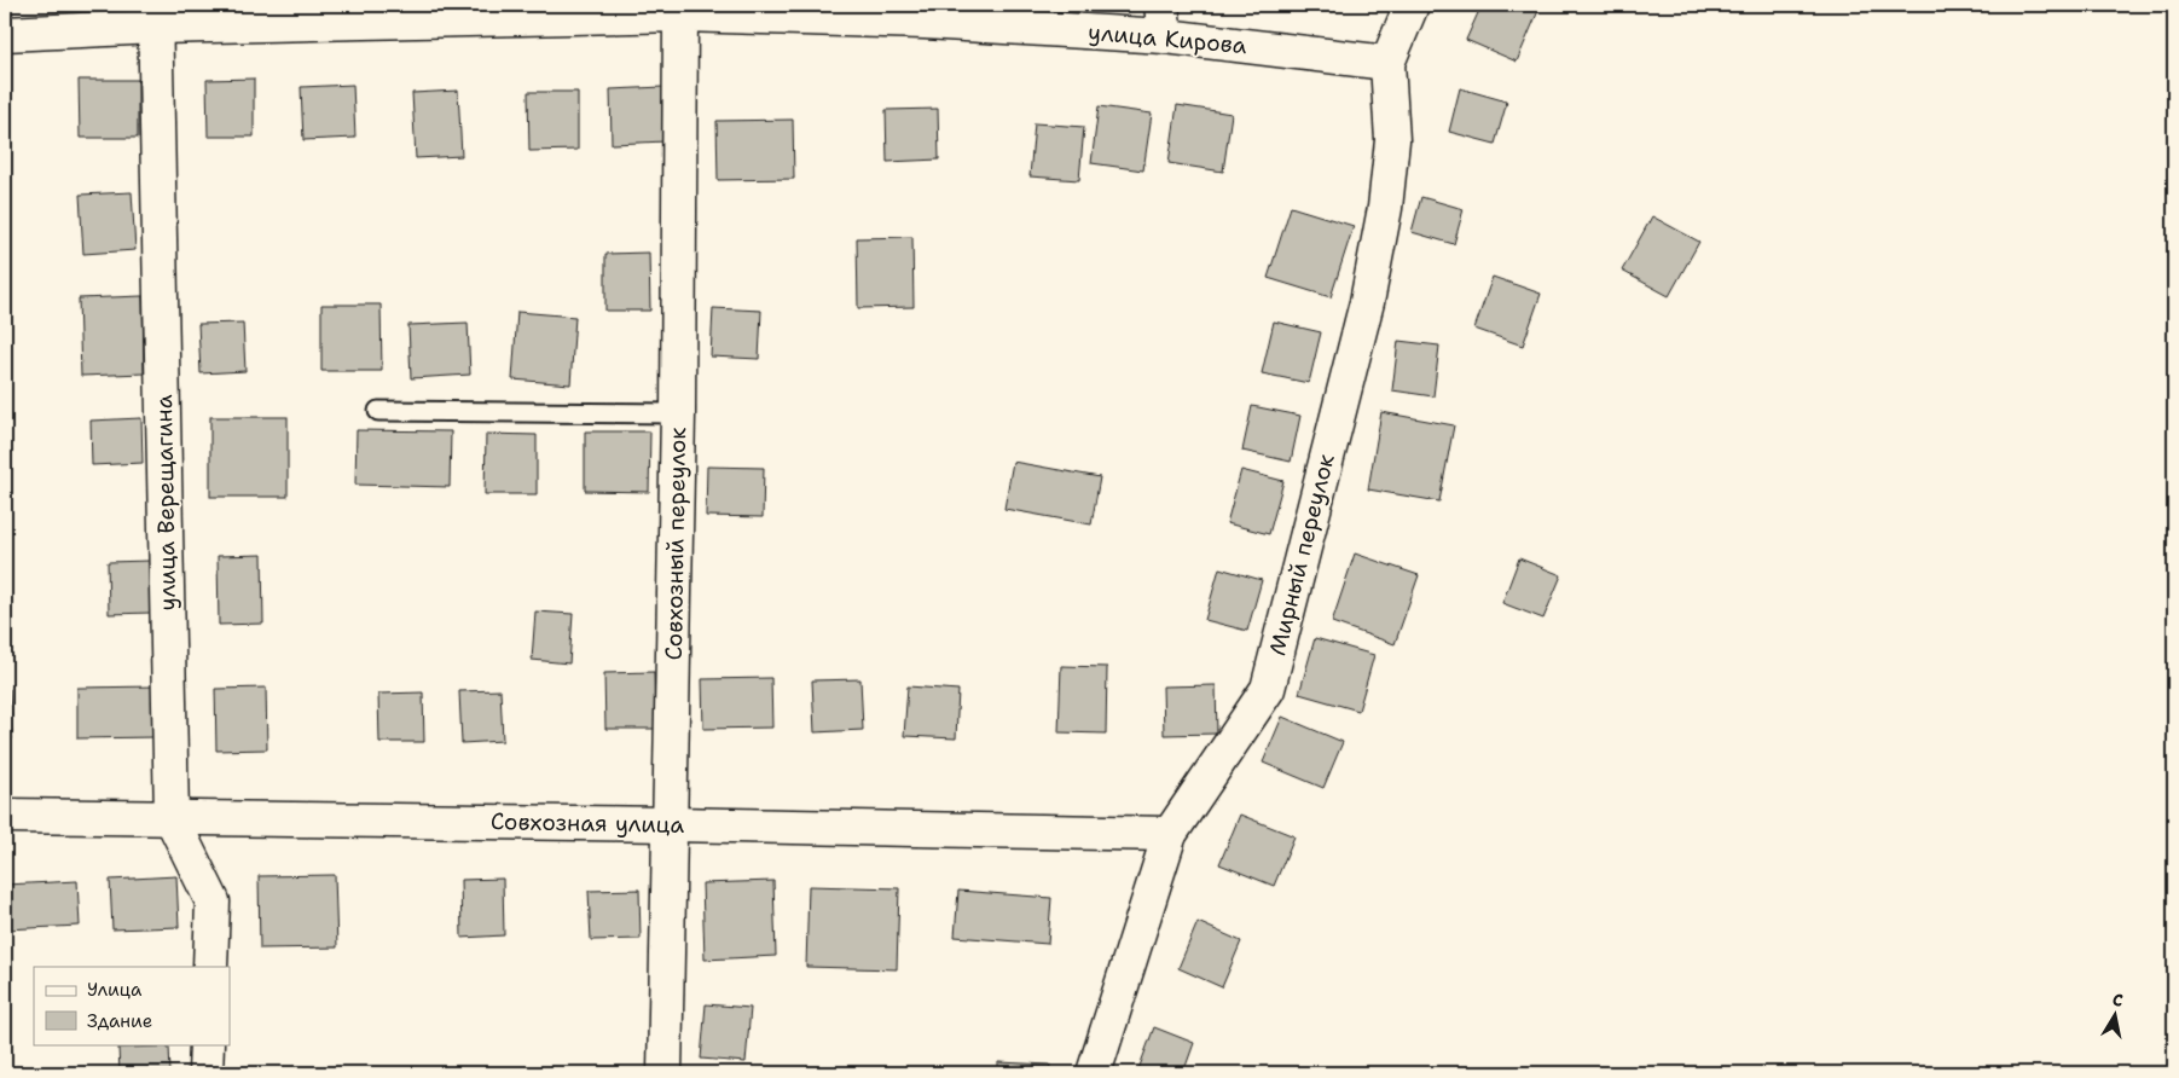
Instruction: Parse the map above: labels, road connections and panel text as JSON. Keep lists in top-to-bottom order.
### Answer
{
  "streets": {
    "street": [
      "улица Кирова",
      "улица Верещагина",
      "Совхозный переулок",
      "Мирный переулок",
      "Совхозная улица"
    ]
  },
  "crossings": [
    ["улица Кирова", "улица Верещагина"],
    ["улица Кирова", "Совхозный переулок"],
    ["улица Кирова", "Мирный переулок"],
    ["улица Верещагина", "Совхозная улица"],
    ["Совхозный переулок", "Совхозная улица"],
    ["Мирный переулок", "Совхозная улица"]
  ],
  "legend": ["Улица", "Здание"],
  "north": "top"
}
